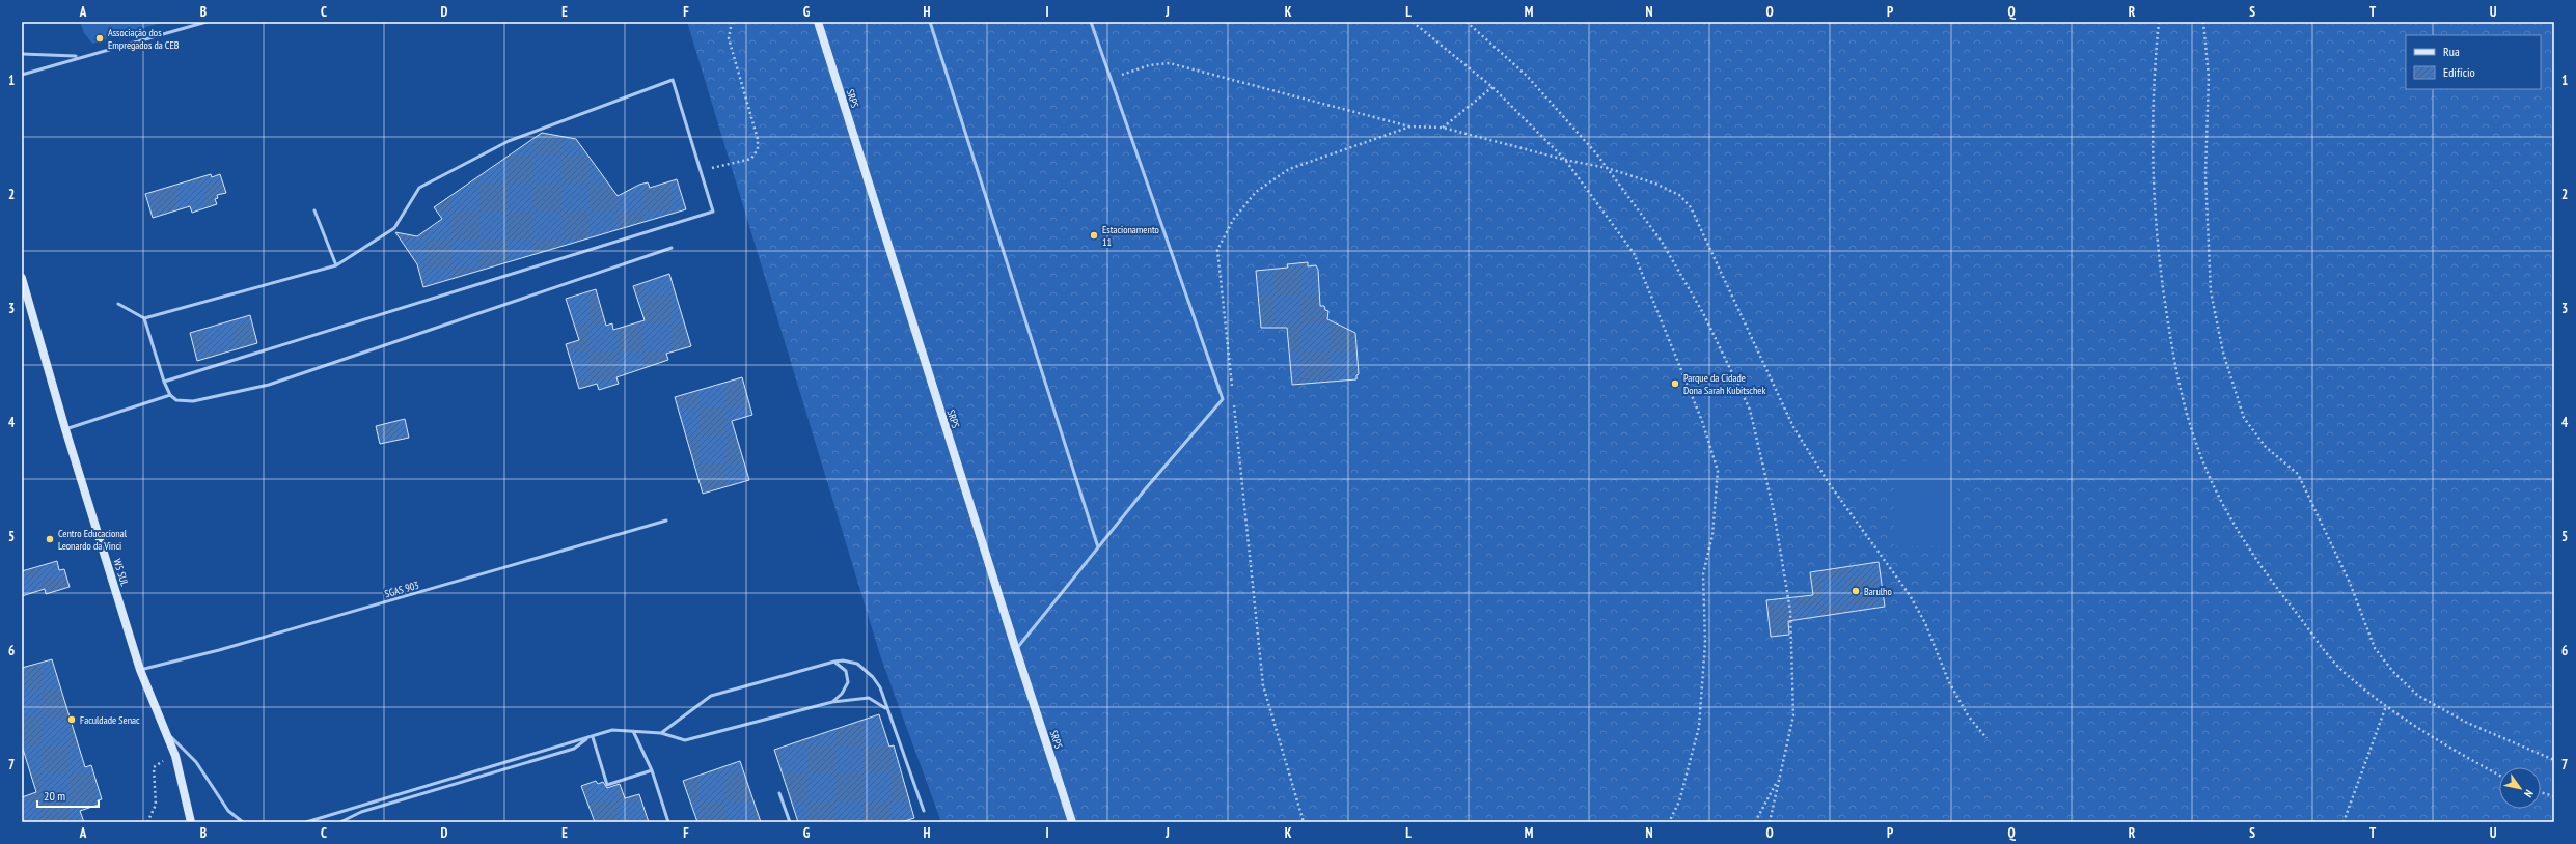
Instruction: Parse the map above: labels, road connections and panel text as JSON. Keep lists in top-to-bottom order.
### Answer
{
  "streets": {
    "main road": ["SRPS", "W5 SUL"],
    "lane": ["SGAS 903"]
  },
  "crossings": [
    ["W5 SUL", "SGAS 903"]
  ],
  "places": [
    "Associação dos Empregados da CEB",
    "Estacionamento 11",
    "Parque da Cidade Dona Sarah Kubitschek",
    "Centro Educacional Leonardo da Vinci",
    "Barulho",
    "Faculdade Senac"
  ],
  "legend": ["Rua", "Edifício"],
  "scale_bar": "20 m",
  "north": "bottom right",
  "grid": {
    "columns": [
      "A",
      "B",
      "C",
      "D",
      "E",
      "F",
      "G",
      "H",
      "I",
      "J",
      "K",
      "L",
      "M",
      "N",
      "O",
      "P",
      "Q",
      "R",
      "S",
      "T",
      "U"
    ],
    "rows": [
      "1",
      "2",
      "3",
      "4",
      "5",
      "6",
      "7"
    ]
  }
}
